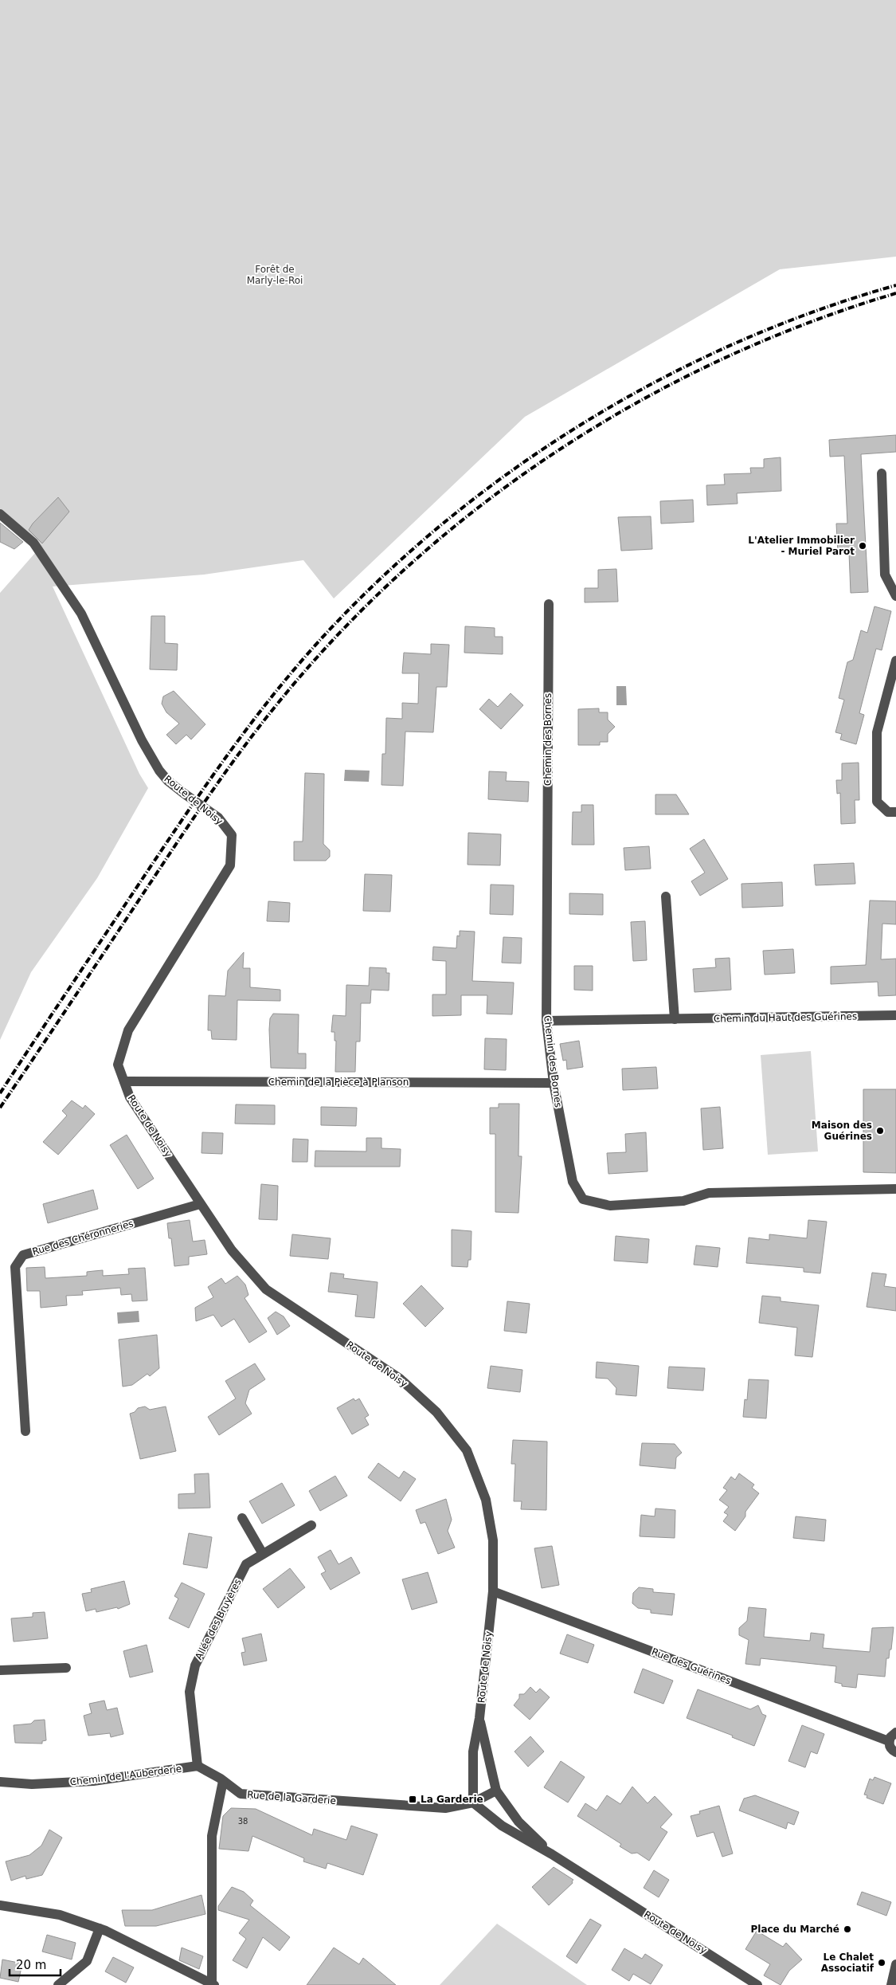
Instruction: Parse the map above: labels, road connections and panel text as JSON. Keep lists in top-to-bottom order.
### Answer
{
  "streets": {
    "street": [
      "Chemin des Bornes",
      "Route de Noisy",
      "Chemin du Haut des Guérines",
      "Chemin de la Pièce à Planson",
      "Rue des Chéronneries",
      "Allée des Bruyères",
      "Rue des Guérines",
      "Chemin de l'Auberderie",
      "Rue de la Garderie"
    ]
  },
  "crossings": [
    ["Chemin des Bornes", "Chemin du Haut des Guérines"],
    ["Chemin des Bornes", "Chemin de la Pièce à Planson"],
    ["Route de Noisy", "Chemin de la Pièce à Planson"],
    ["Route de Noisy", "Rue des Chéronneries"],
    ["Route de Noisy", "Rue des Guérines"],
    ["Route de Noisy", "Rue de la Garderie"],
    ["Allée des Bruyères", "Chemin de l'Auberderie"]
  ],
  "parks": ["Forêt de Marly-le-Roi"],
  "places": {
    "other": [
      "L'Atelier Immobilier - Muriel Parot",
      "Maison des Guérines",
      "Place du Marché",
      "Le Chalet Associatif"
    ],
    "transit": ["La Garderie"]
  },
  "house_numbers": ["38"],
  "scale_bar": "20 m"
}
